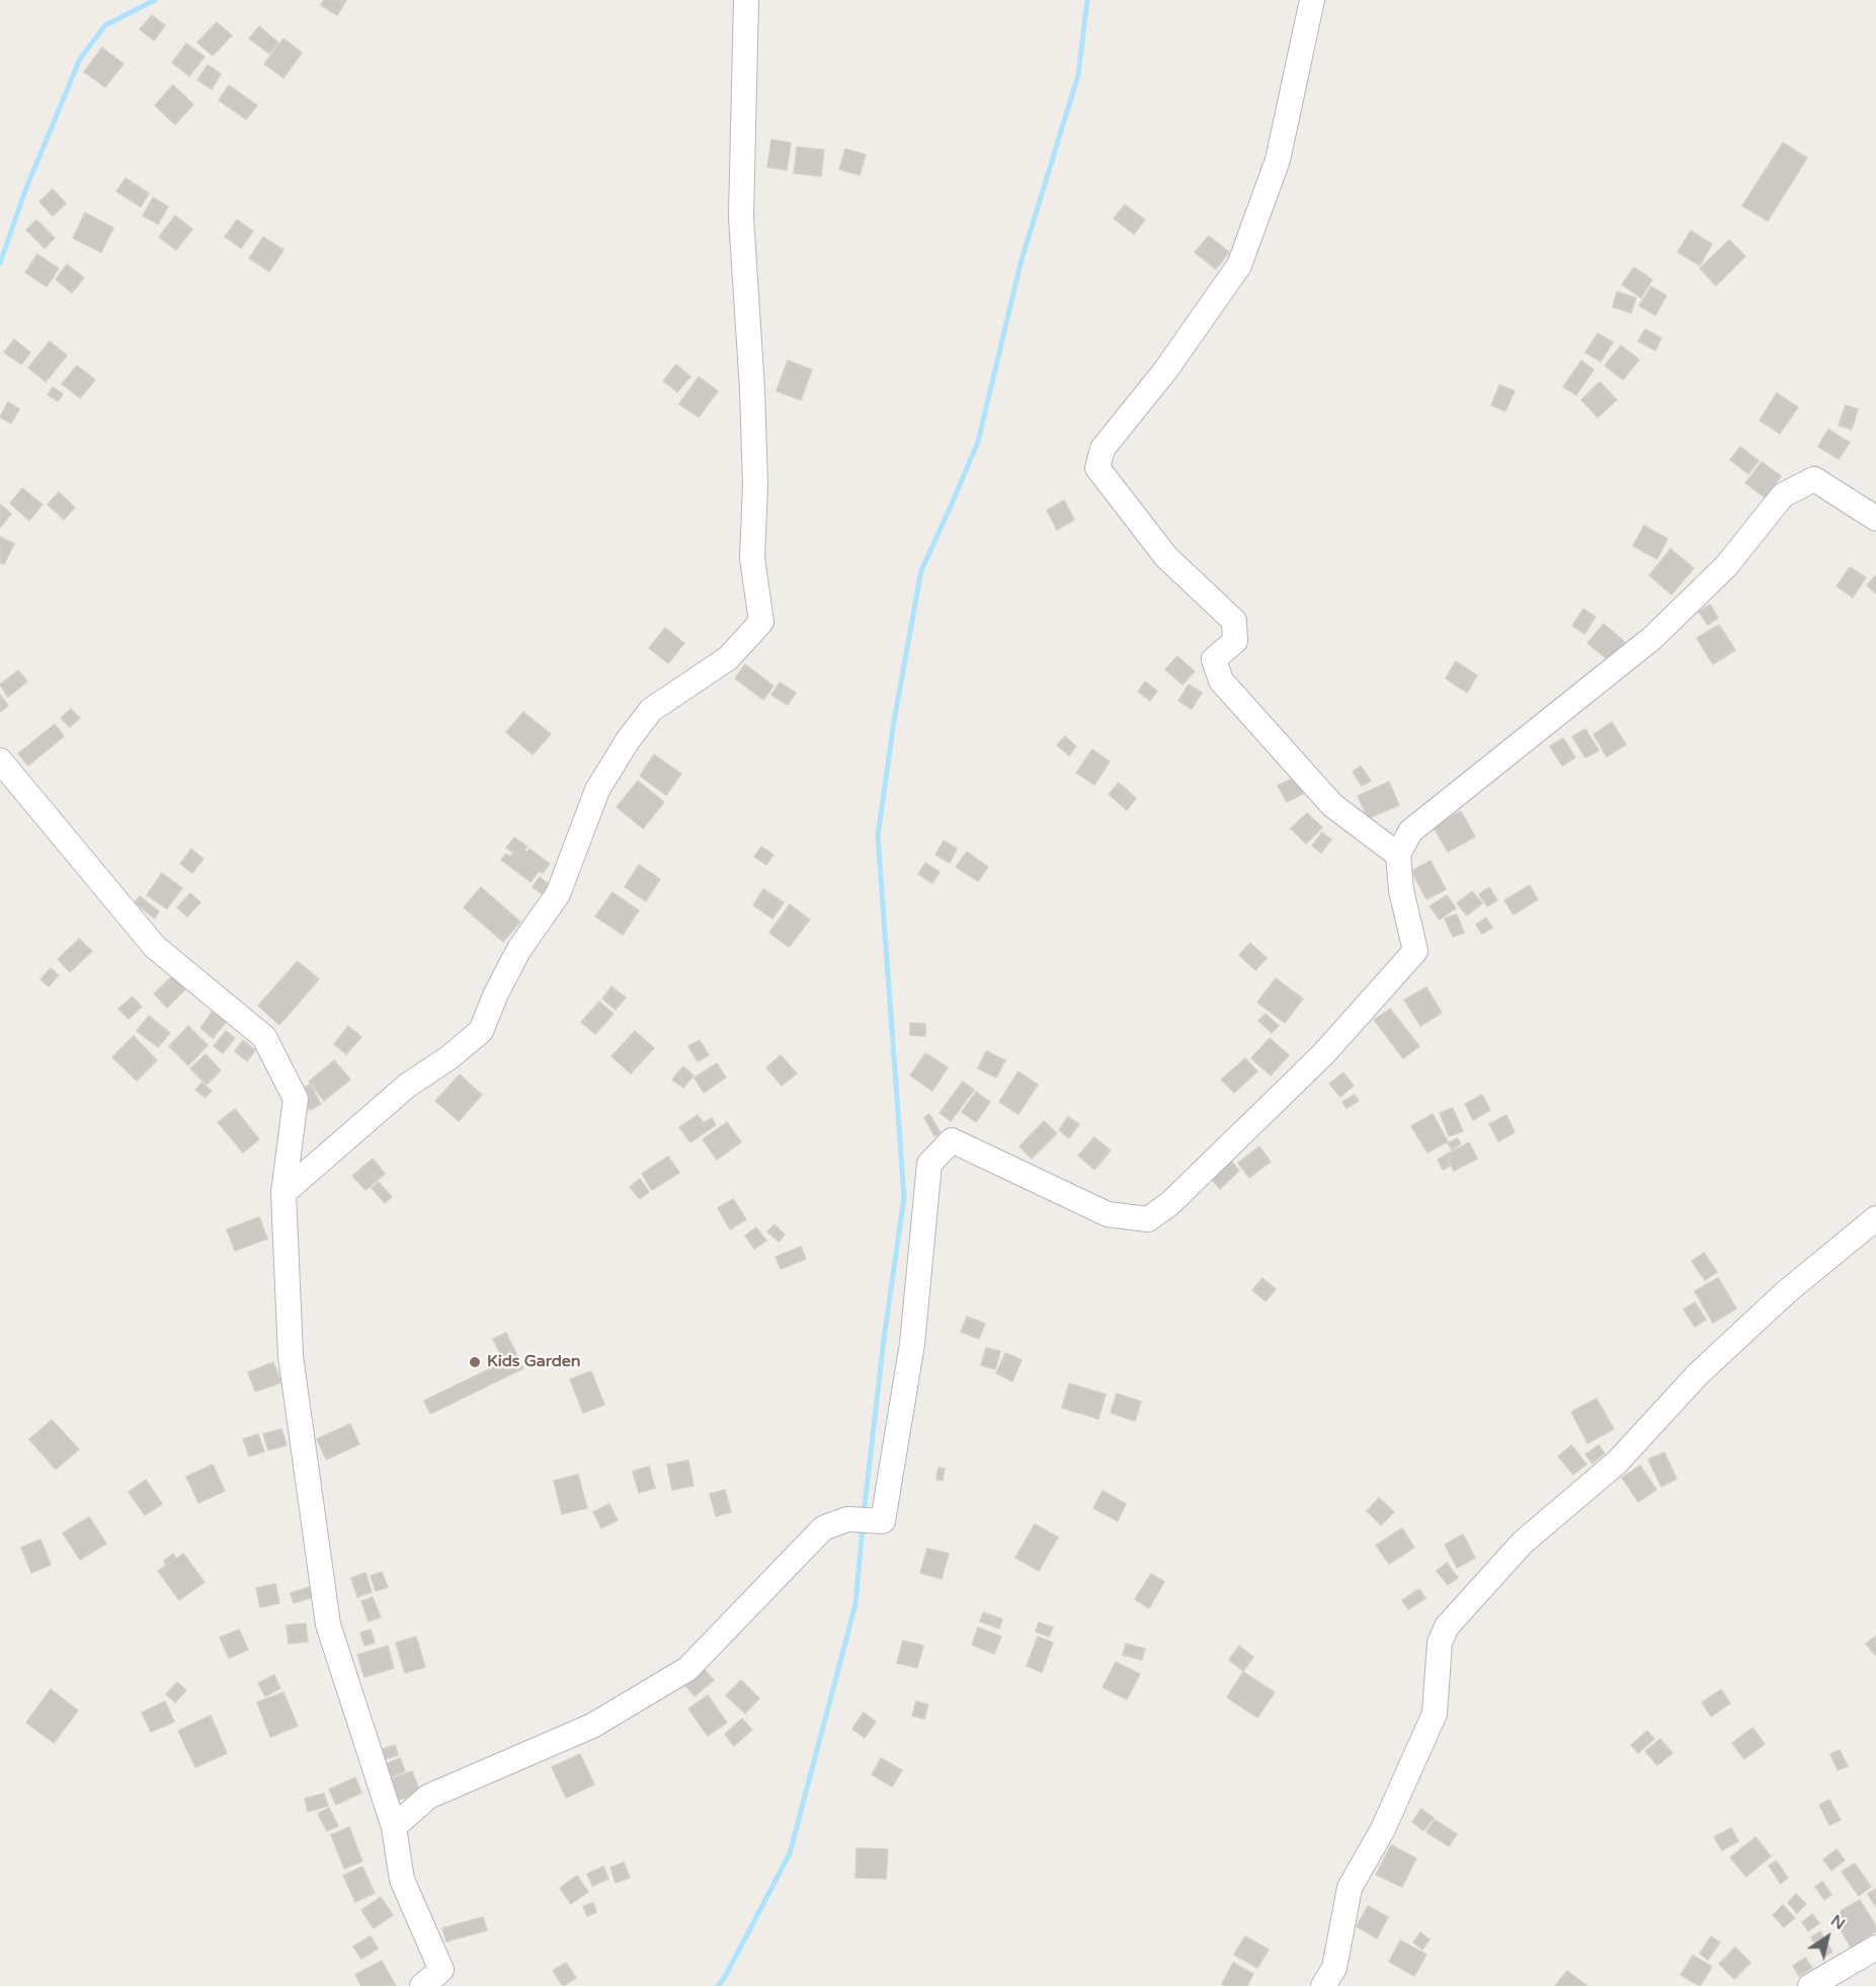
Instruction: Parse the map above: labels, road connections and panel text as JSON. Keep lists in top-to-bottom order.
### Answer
{
  "places": ["Kids Garden"],
  "north": "top right"
}
